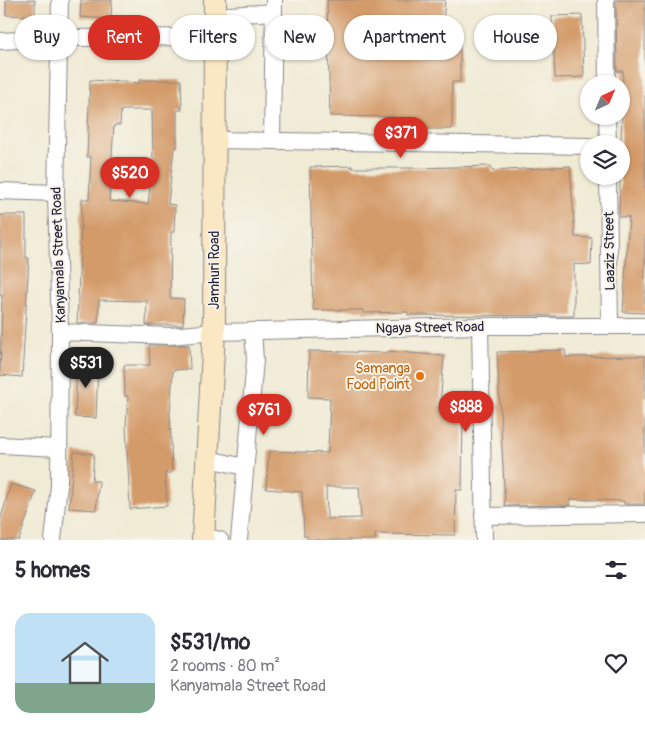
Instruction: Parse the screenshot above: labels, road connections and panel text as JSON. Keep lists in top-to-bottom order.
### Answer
{
  "streets": {
    "main road": ["Jamhuri Road"],
    "street": ["Laaziz Street", "Kanyamala Street Road", "Ngaya Street Road"]
  },
  "crossings": [
    ["Laaziz Street", "Ngaya Street Road"],
    ["Kanyamala Street Road", "Ngaya Street Road"],
    ["Jamhuri Road", "Ngaya Street Road"]
  ],
  "places": ["Samanga Food Point"],
  "north": "top right",
  "page": {
    "chip": [
      "Buy",
      "Rent",
      "Filters",
      "New",
      "Apartment",
      "House"
    ],
    "price": [
      "$371",
      "$520",
      "$531",
      "$888",
      "$761"
    ],
    "heading": "5 homes",
    "list": [
      {
        "name": "$531/mo",
        "note": "2 rooms · 80 m² · Kanyamala Street Road"
      }
    ]
  }
}
